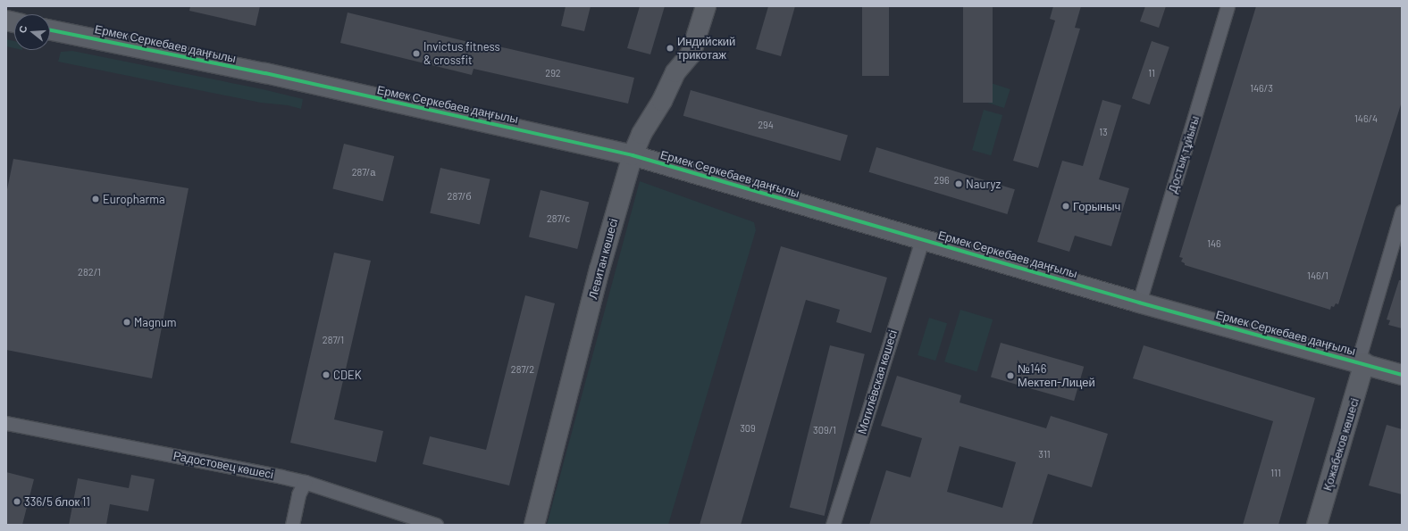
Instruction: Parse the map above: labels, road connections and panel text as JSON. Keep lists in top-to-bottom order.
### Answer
{
  "streets": {
    "street": [
      "Ермек Серкебаев даңғылы",
      "Достық тұйығы",
      "Левитан көшесі",
      "Могилёвская көшесі",
      "Қожабеков көшесі",
      "Радостовец көшесі"
    ]
  },
  "crossings": [
    ["Ермек Серкебаев даңғылы", "Достық тұйығы"],
    ["Ермек Серкебаев даңғылы", "Левитан көшесі"],
    ["Ермек Серкебаев даңғылы", "Могилёвская көшесі"],
    ["Ермек Серкебаев даңғылы", "Қожабеков көшесі"]
  ],
  "places": [
    "Индийский трикотаж",
    "Invictus fitness & crossfit",
    "Nauryz",
    "Europharma",
    "Горыныч",
    "Magnum",
    "CDEK",
    "№146 Мектеп-Лицей",
    "336/5 блок 11"
  ],
  "house_numbers": [
    "292",
    "11",
    "146/3",
    "146/4",
    "294",
    "13",
    "287/а",
    "296",
    "287/б",
    "287/с",
    "146",
    "282/1",
    "146/1",
    "287/1",
    "287/2",
    "309",
    "309/1",
    "311",
    "111"
  ],
  "north": "left"
}
